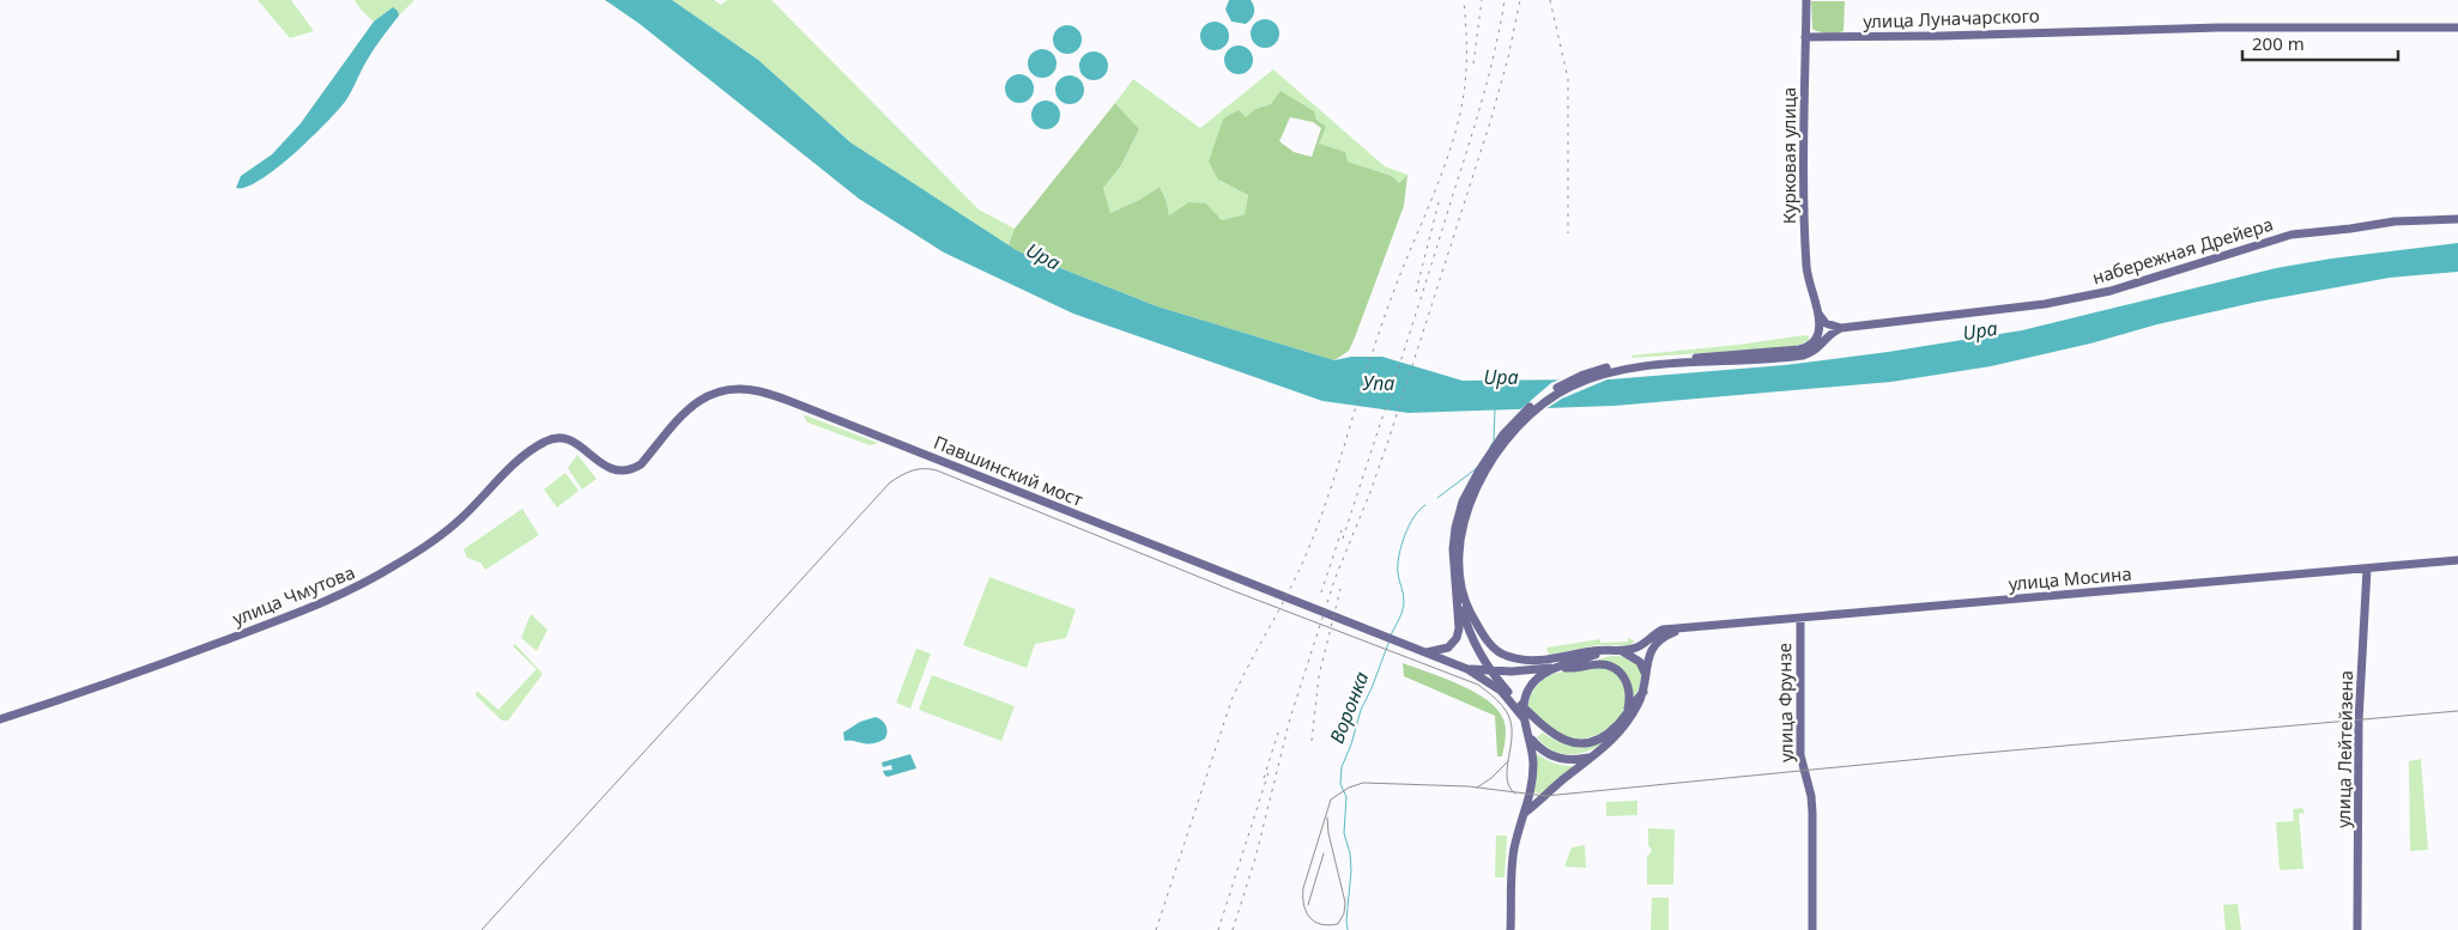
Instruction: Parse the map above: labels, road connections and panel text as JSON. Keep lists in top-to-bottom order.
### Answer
{
  "streets": {
    "main road": [
      "улица Луначарского",
      "Курковая улица",
      "набережная Дрейера",
      "Павшинский мост",
      "улица Мосина",
      "улица Чмутова",
      "улица Фрунзе",
      "улица Лейтейзена"
    ]
  },
  "crossings": [
    ["улица Луначарского", "Курковая улица"],
    ["Павшинский мост", "улица Чмутова"],
    ["улица Мосина", "улица Фрунзе"],
    ["улица Мосина", "улица Лейтейзена"]
  ],
  "water": ["Upa", "Упа", "Воронка"],
  "scale_bar": "200 m"
}
